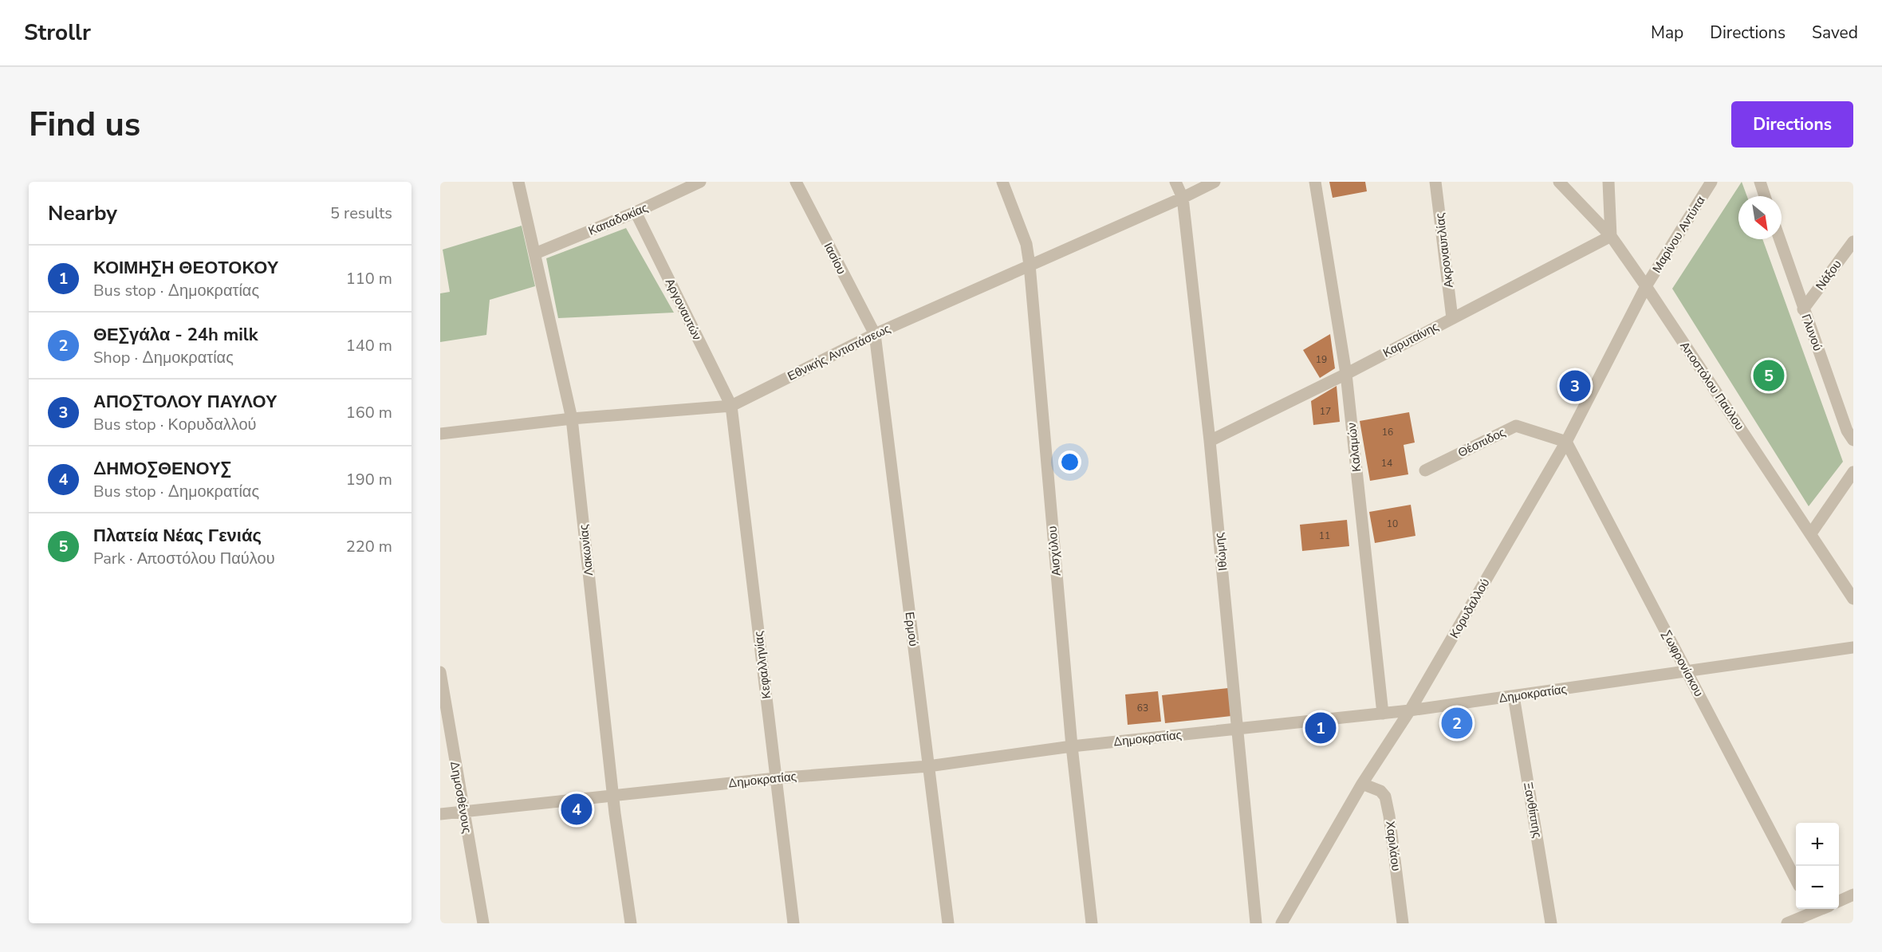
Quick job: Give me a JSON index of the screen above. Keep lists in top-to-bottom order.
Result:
{
  "streets": {
    "street": [
      "Καπαδοκίας",
      "Μαρίνου Αντύπα",
      "Ακροναυπλίας",
      "Ιασίου",
      "Νάξου",
      "Αργοναυτών",
      "Γλυνού",
      "Καρυταίνης",
      "Εθνικής Αντιστάσεως",
      "Αποστόλου Παύλου",
      "Θέσπιδος",
      "Καλαμών",
      "Λακωνίας",
      "Αισχύλου",
      "Ιθώμης",
      "Κορυδαλλού",
      "Ερμού",
      "Σωφρονίσκου",
      "Κεφαλληνίας",
      "Δημοκρατίας",
      "Δημοσθένους",
      "Ξανθίππης",
      "Χαριλάου"
    ]
  },
  "crossings": [
    ["Καπαδοκίας", "Αργοναυτών"],
    ["Καπαδοκίας", "Λακωνίας"],
    ["Μαρίνου Αντύπα", "Αποστόλου Παύλου"],
    ["Μαρίνου Αντύπα", "Κορυδαλλού"],
    ["Ακροναυπλίας", "Καρυταίνης"],
    ["Ιασίου", "Εθνικής Αντιστάσεως"],
    ["Ιασίου", "Ερμού"],
    ["Νάξου", "Γλυνού"],
    ["Αργοναυτών", "Εθνικής Αντιστάσεως"],
    ["Αργοναυτών", "Κεφαλληνίας"],
    ["Καρυταίνης", "Αποστόλου Παύλου"],
    ["Καρυταίνης", "Καλαμών"],
    ["Καρυταίνης", "Ιθώμης"],
    ["Εθνικής Αντιστάσεως", "Λακωνίας"],
    ["Εθνικής Αντιστάσεως", "Αισχύλου"],
    ["Εθνικής Αντιστάσεως", "Ιθώμης"],
    ["Εθνικής Αντιστάσεως", "Ερμού"],
    ["Εθνικής Αντιστάσεως", "Κεφαλληνίας"],
    ["Αποστόλου Παύλου", "Κορυδαλλού"],
    ["Θέσπιδος", "Κορυδαλλού"],
    ["Θέσπιδος", "Σωφρονίσκου"],
    ["Καλαμών", "Δημοκρατίας"],
    ["Λακωνίας", "Δημοκρατίας"],
    ["Αισχύλου", "Δημοκρατίας"],
    ["Ιθώμης", "Δημοκρατίας"],
    ["Κορυδαλλού", "Σωφρονίσκου"],
    ["Κορυδαλλού", "Δημοκρατίας"],
    ["Κορυδαλλού", "Χαριλάου"],
    ["Ερμού", "Δημοκρατίας"],
    ["Σωφρονίσκου", "Δημοκρατίας"],
    ["Κεφαλληνίας", "Δημοκρατίας"],
    ["Δημοκρατίας", "Δημοσθένους"],
    ["Δημοκρατίας", "Ξανθίππης"]
  ],
  "house_numbers": [
    "19",
    "17",
    "16",
    "14",
    "10",
    "11",
    "63"
  ],
  "north": "bottom right",
  "page": {
    "header": "Strollr",
    "nav": ["Map", "Directions", "Saved"],
    "buttons": "Directions",
    "title": "Find us",
    "heading": ["Nearby", "5 results"],
    "list": [
      {
        "mark": "1",
        "name": "ΚΟΙΜΗΣΗ ΘΕΟΤΟΚΟΥ",
        "note": "Bus stop · Δημοκρατίας",
        "value": "110 m"
      },
      {
        "mark": "2",
        "name": "ΘΕΣγάλα - 24h milk",
        "note": "Shop · Δημοκρατίας",
        "value": "140 m"
      },
      {
        "mark": "3",
        "name": "ΑΠΟΣΤΟΛΟΥ ΠΑΥΛΟΥ",
        "note": "Bus stop · Κορυδαλλού",
        "value": "160 m"
      },
      {
        "mark": "4",
        "name": "ΔΗΜΟΣΘΕΝΟΥΣ",
        "note": "Bus stop · Δημοκρατίας",
        "value": "190 m"
      },
      {
        "mark": "5",
        "name": "Πλατεία Νέας Γενιάς",
        "note": "Park · Αποστόλου Παύλου",
        "value": "220 m"
      }
    ],
    "pins": [
      "5",
      "3",
      "2",
      "1",
      "4"
    ],
    "map_buttons": ["+", "−"]
  }
}
